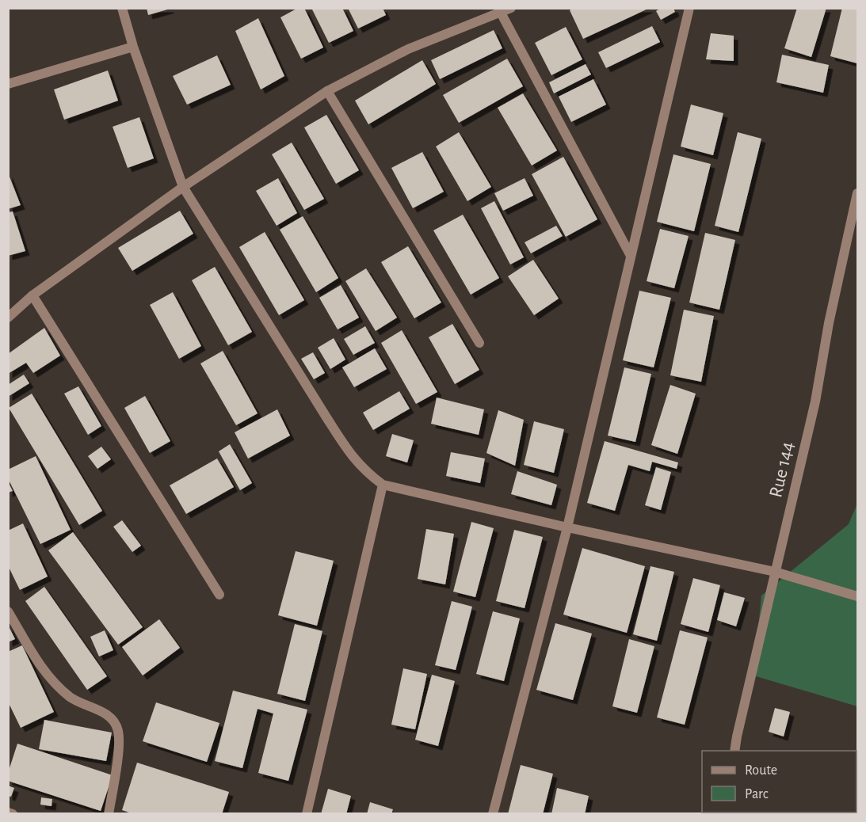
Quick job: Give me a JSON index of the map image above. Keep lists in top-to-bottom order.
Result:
{
  "streets": {
    "street": ["Rue 144"]
  },
  "legend": ["Route", "Parc"]
}
